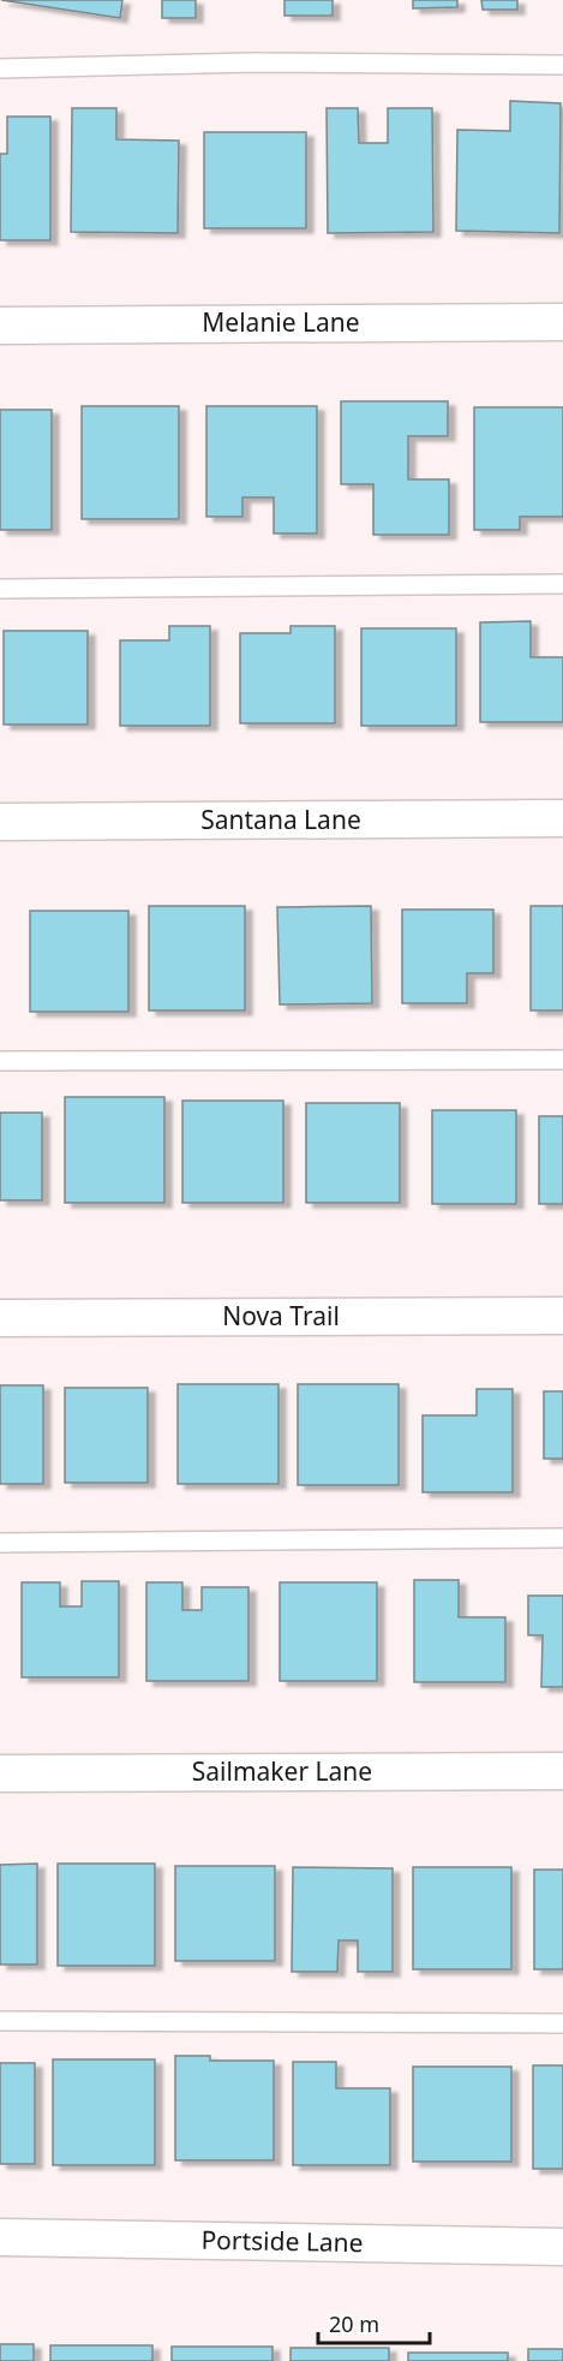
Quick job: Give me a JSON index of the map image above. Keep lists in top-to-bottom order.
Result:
{
  "streets": {
    "street": [
      "Melanie Lane",
      "Santana Lane",
      "Nova Trail",
      "Sailmaker Lane",
      "Portside Lane"
    ]
  },
  "scale_bar": "20 m"
}
